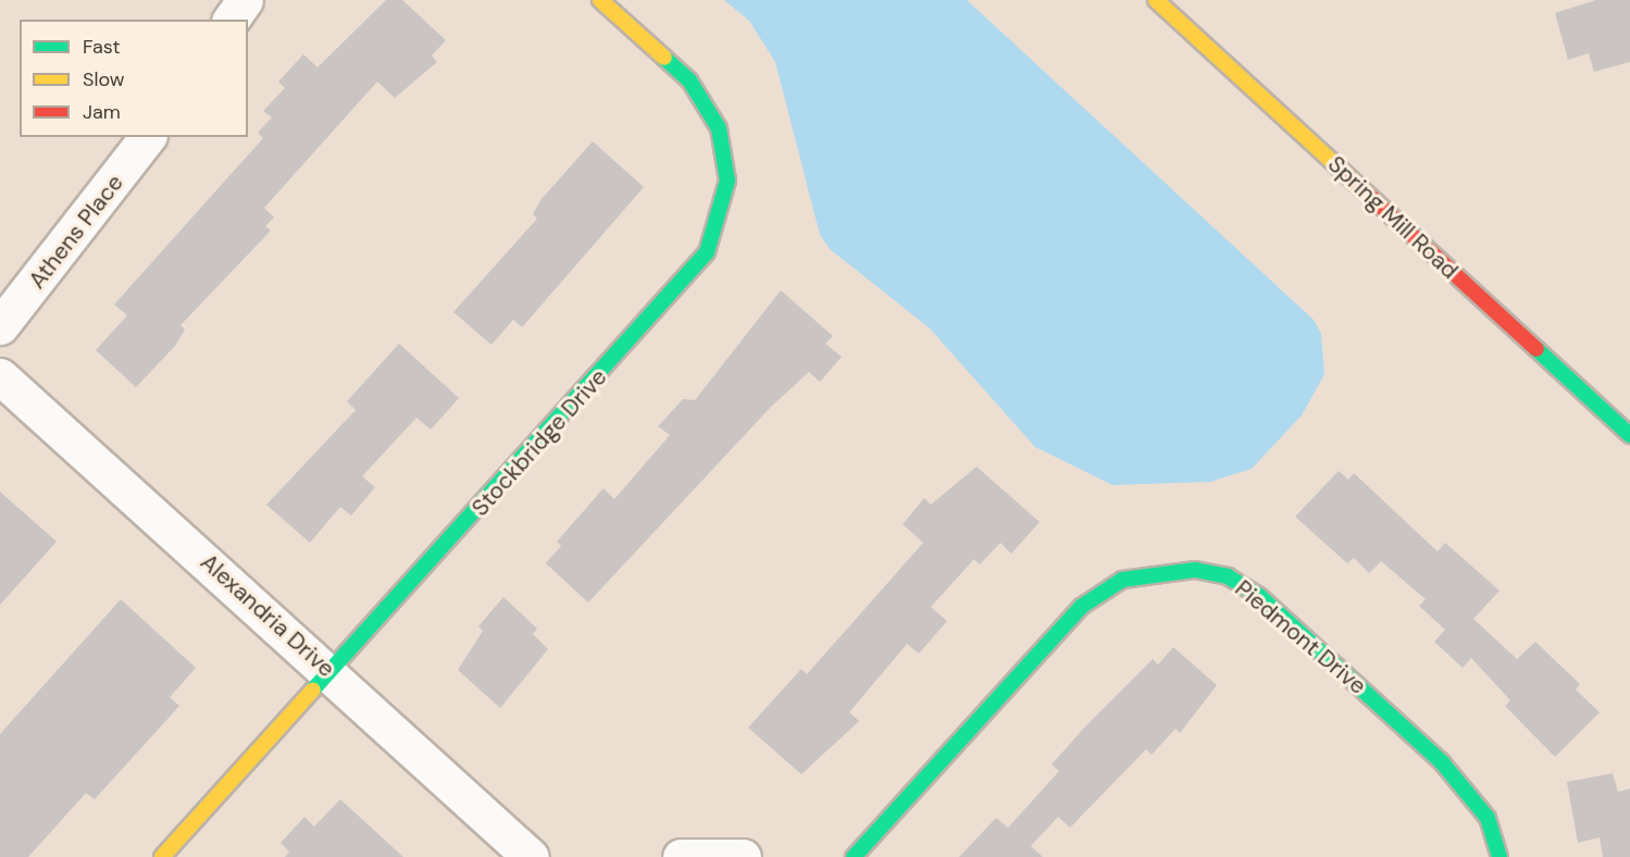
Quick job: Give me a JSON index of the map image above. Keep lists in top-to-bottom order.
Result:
{
  "streets": {
    "street": [
      "Spring Mill Road",
      "Athens Place",
      "Stockbridge Drive",
      "Alexandria Drive",
      "Piedmont Drive"
    ]
  },
  "crossings": [
    ["Stockbridge Drive", "Alexandria Drive"]
  ],
  "legend": ["Fast", "Slow", "Jam"]
}
